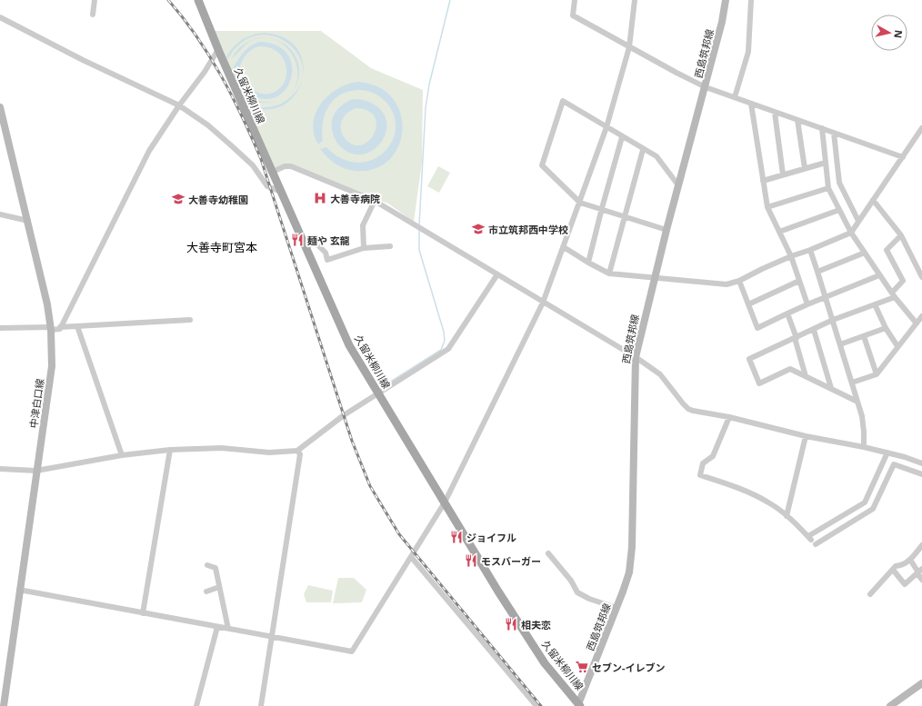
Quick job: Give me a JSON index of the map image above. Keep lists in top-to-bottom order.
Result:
{
  "streets": {
    "main road": ["西島筑邦線", "久留米柳川線", "中津白口線"]
  },
  "crossings": [
    ["西島筑邦線", "久留米柳川線"]
  ],
  "districts": ["大善寺町宮本"],
  "places": {
    "hospital": ["大善寺病院"],
    "school or university": ["大善寺幼稚園", "市立筑邦西中学校"],
    "restaurant": [
      "麺や 玄龍",
      "ジョイフル",
      "モスバーガー",
      "相夫恋"
    ],
    "supermarket": ["セブン-イレブン"]
  },
  "north": "right"
}
